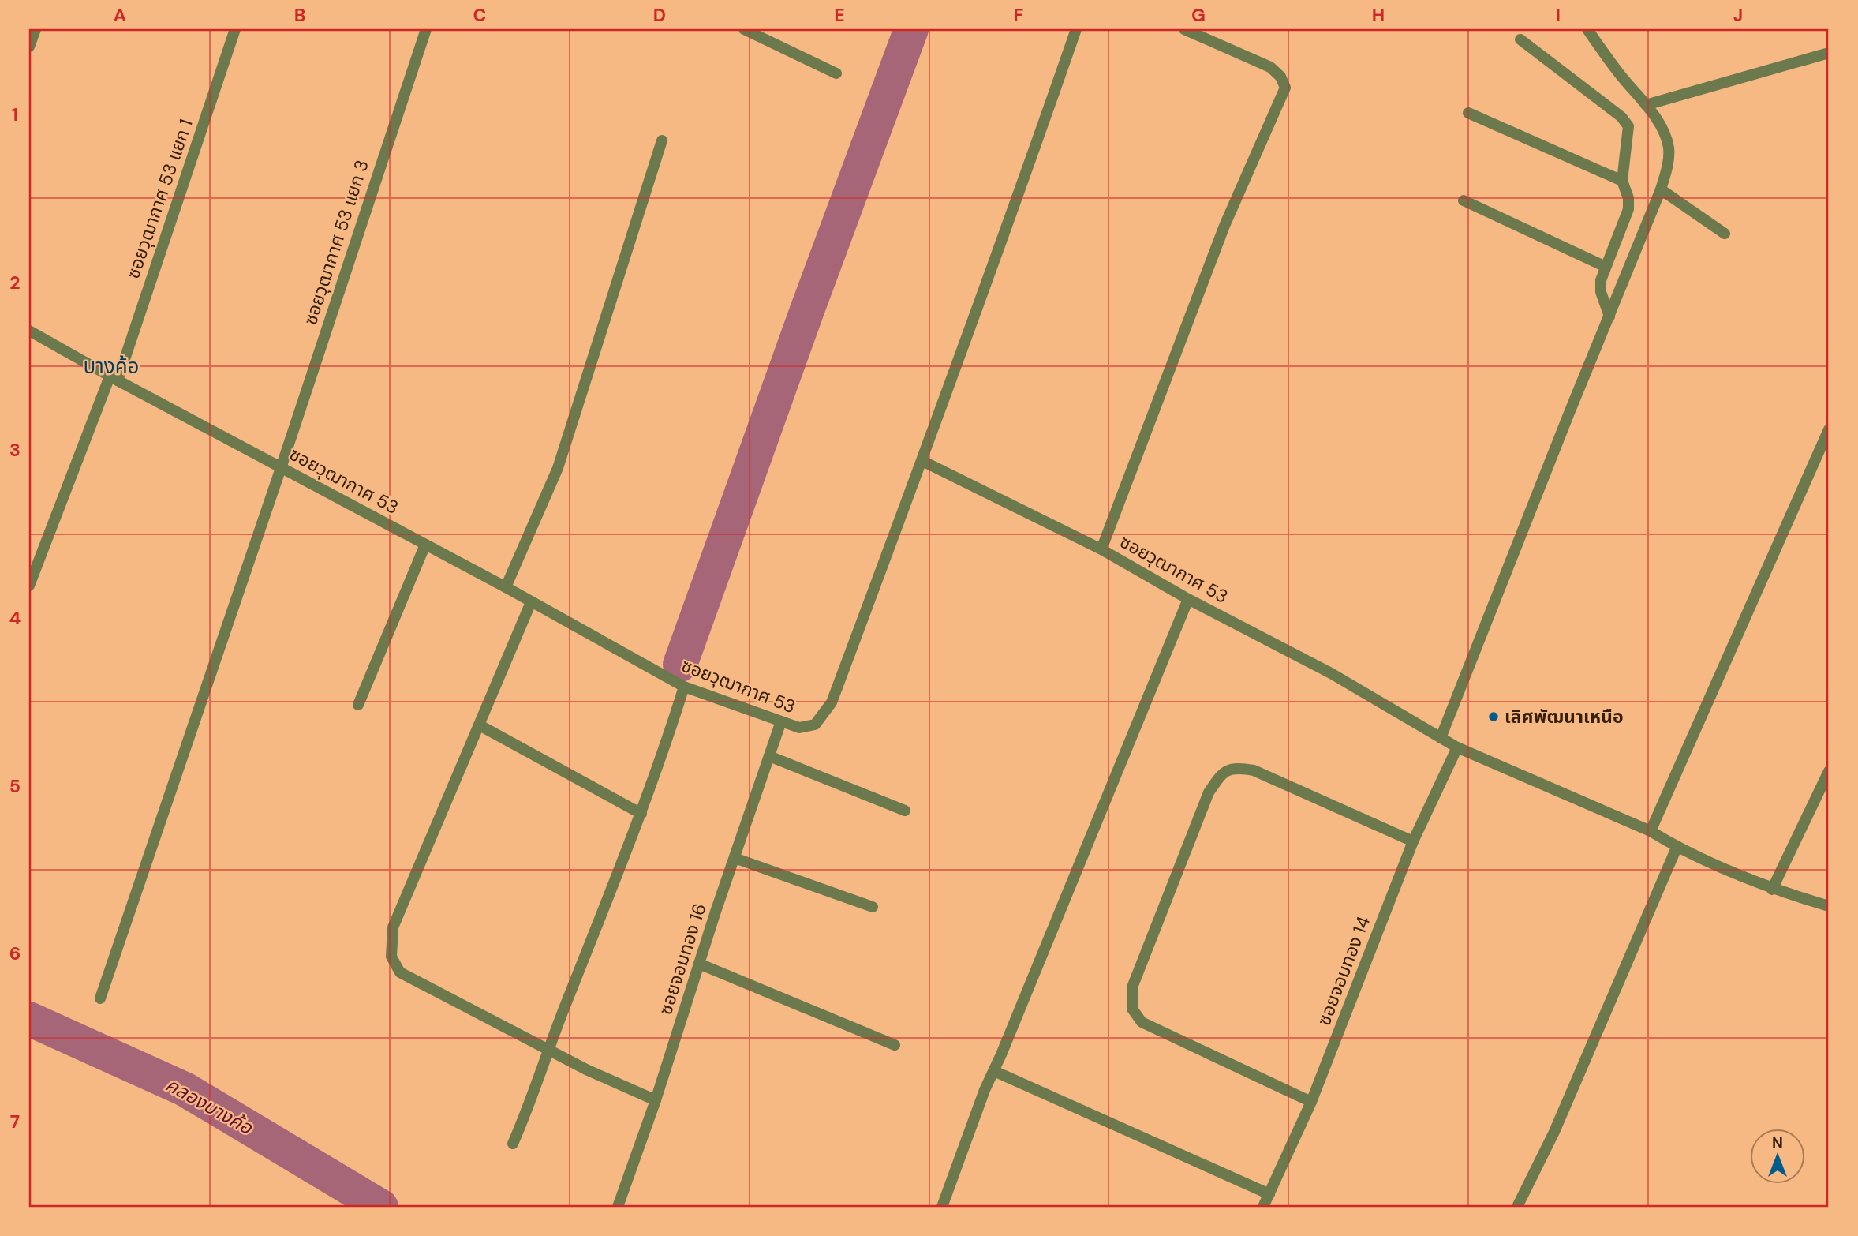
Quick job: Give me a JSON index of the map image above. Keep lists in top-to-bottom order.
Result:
{
  "streets": {
    "street": [
      "ซอยวุฒากาศ 53 แยก 1",
      "ซอยวุฒากาศ 53 แยก 3",
      "ซอยวุฒากาศ 53",
      "ซอยจอมทอง 16",
      "ซอยจอมทอง 14"
    ]
  },
  "crossings": [
    ["ซอยวุฒากาศ 53 แยก 1", "ซอยวุฒากาศ 53"],
    ["ซอยวุฒากาศ 53 แยก 3", "ซอยวุฒากาศ 53"],
    ["ซอยวุฒากาศ 53", "ซอยจอมทอง 16"],
    ["ซอยวุฒากาศ 53", "ซอยจอมทอง 14"]
  ],
  "districts": ["บางค้อ"],
  "water": ["คลองบางค้อ"],
  "places": ["เลิศพัฒนาเหนือ"],
  "north": "top",
  "grid": {
    "columns": [
      "A",
      "B",
      "C",
      "D",
      "E",
      "F",
      "G",
      "H",
      "I",
      "J"
    ],
    "rows": [
      "1",
      "2",
      "3",
      "4",
      "5",
      "6",
      "7"
    ]
  }
}
